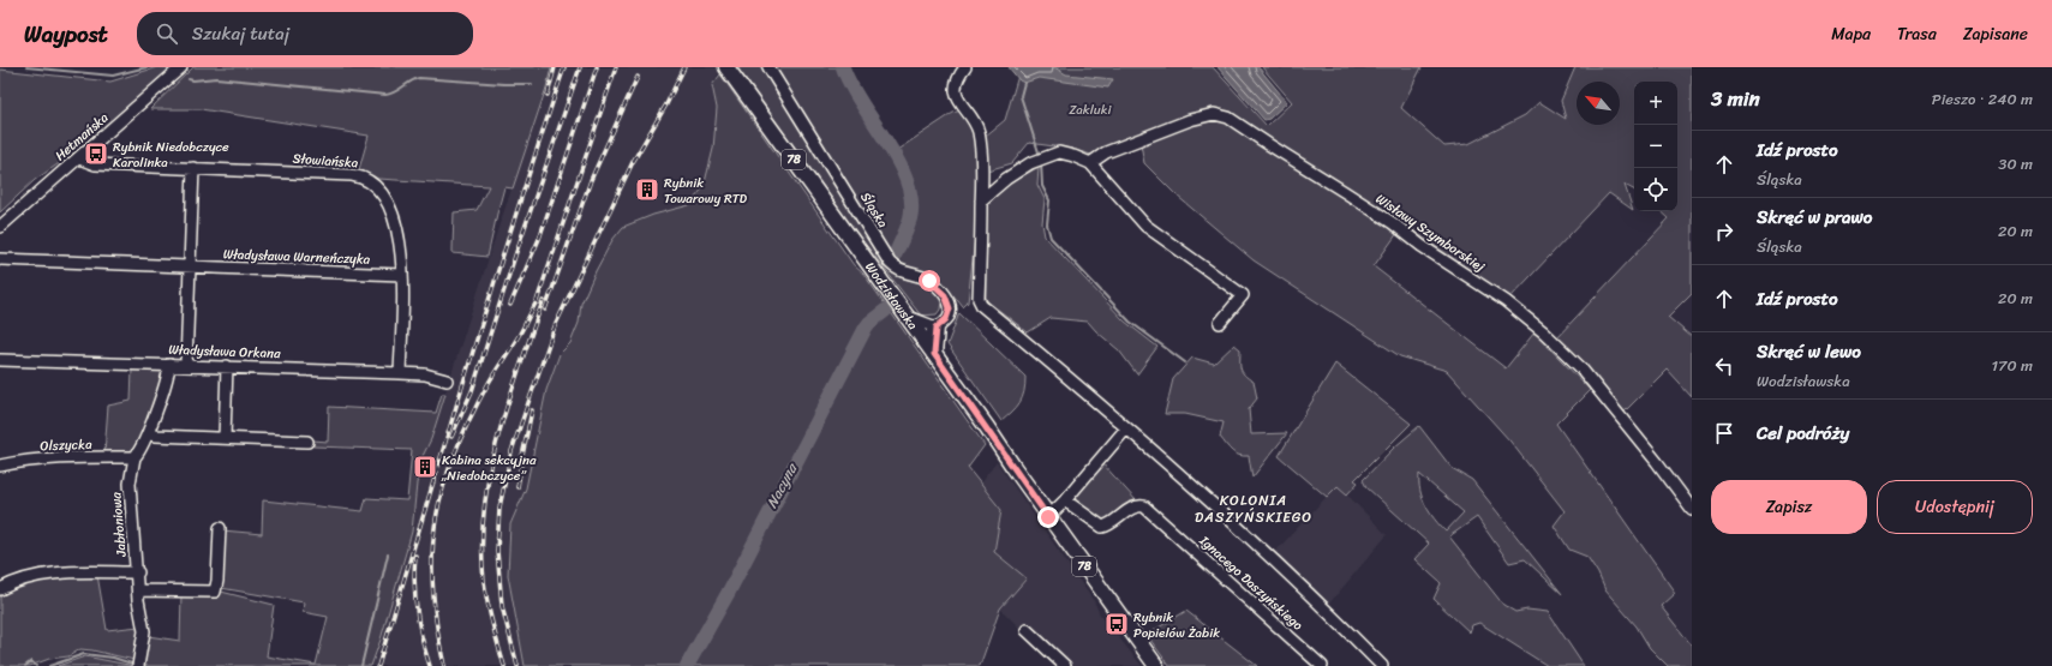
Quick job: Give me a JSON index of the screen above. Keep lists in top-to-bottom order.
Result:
{
  "streets": {
    "main road": ["78", "Wodzisławska"],
    "street": [
      "Hetmańska",
      "Słowiańska",
      "Śląska",
      "Wisławy Szymborskiej",
      "Władysława Warneńczyka",
      "Władysława Orkana",
      "Olszycka",
      "Jabłoniowa",
      "Ignacego Daszyńskiego"
    ]
  },
  "crossings": [
    ["Hetmańska", "Słowiańska"],
    ["Słowiańska", "Władysława Warneńczyka"],
    ["Słowiańska", "Władysława Orkana"],
    ["Śląska", "Wodzisławska"],
    ["Władysława Orkana", "Jabłoniowa"],
    ["Olszycka", "Jabłoniowa"]
  ],
  "districts": ["KOLONIA DASZYŃSKIEGO"],
  "water": ["Nacyna"],
  "parks": ["Zakluki"],
  "places": {
    "bus stop": ["Rybnik Niedobczyce Karolinka", "Rybnik Popielów Żabik"],
    "building": ["Rybnik Towarowy RTD", "Kabina sekcyjna „Niedobczyce”"]
  },
  "north": "top left",
  "page": {
    "header": "Waypost",
    "search": "Szukaj tutaj",
    "nav": ["Mapa", "Trasa", "Zapisane"],
    "heading": ["3 min", "Pieszo · 240 m"],
    "map_buttons": ["+", "−"],
    "list": [
      ["Idź prosto", "Śląska", "30 m"],
      ["Skręć w prawo", "Śląska", "20 m"],
      ["Idź prosto", "20 m"],
      ["Skręć w lewo", "Wodzisławska", "170 m"],
      "Cel podróży"
    ],
    "buttons": ["Zapisz", "Udostępnij"]
  }
}
